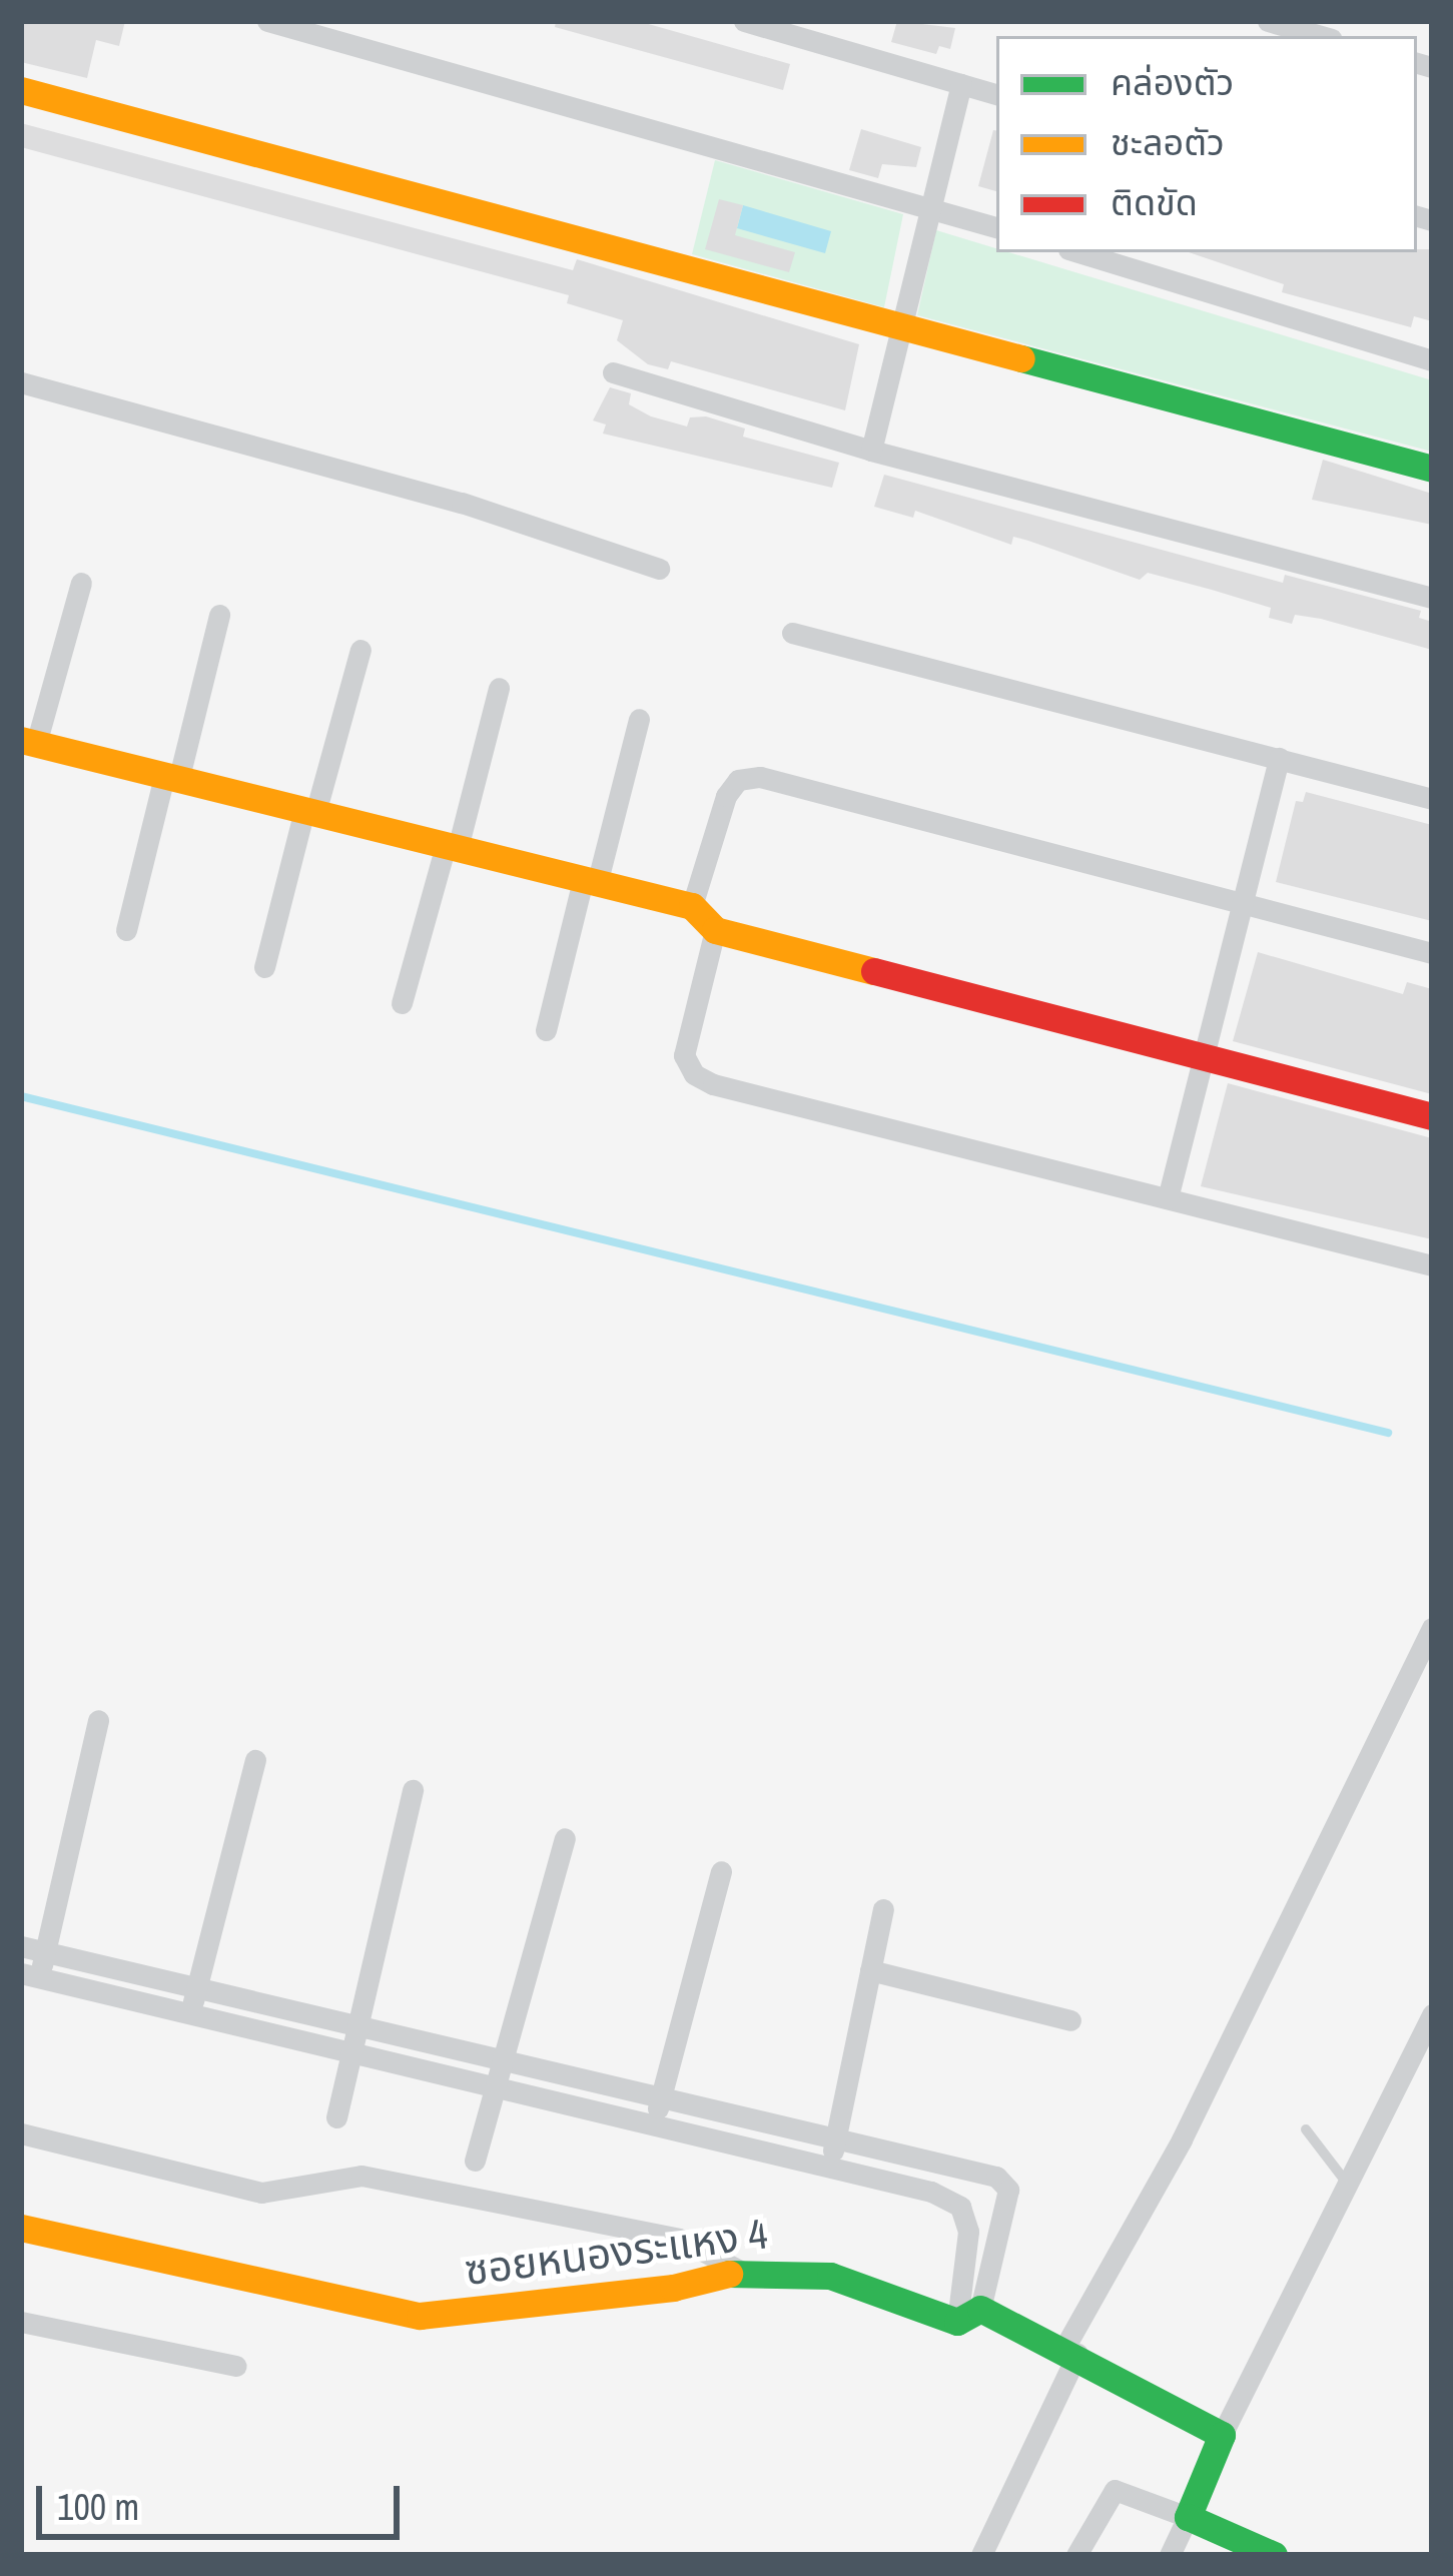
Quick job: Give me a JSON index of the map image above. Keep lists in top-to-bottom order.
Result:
{
  "streets": {
    "street": ["ซอยหนองระแหง 4"]
  },
  "legend": ["คล่องตัว", "ชะลอตัว", "ติดขัด"],
  "scale_bar": "100 m"
}
